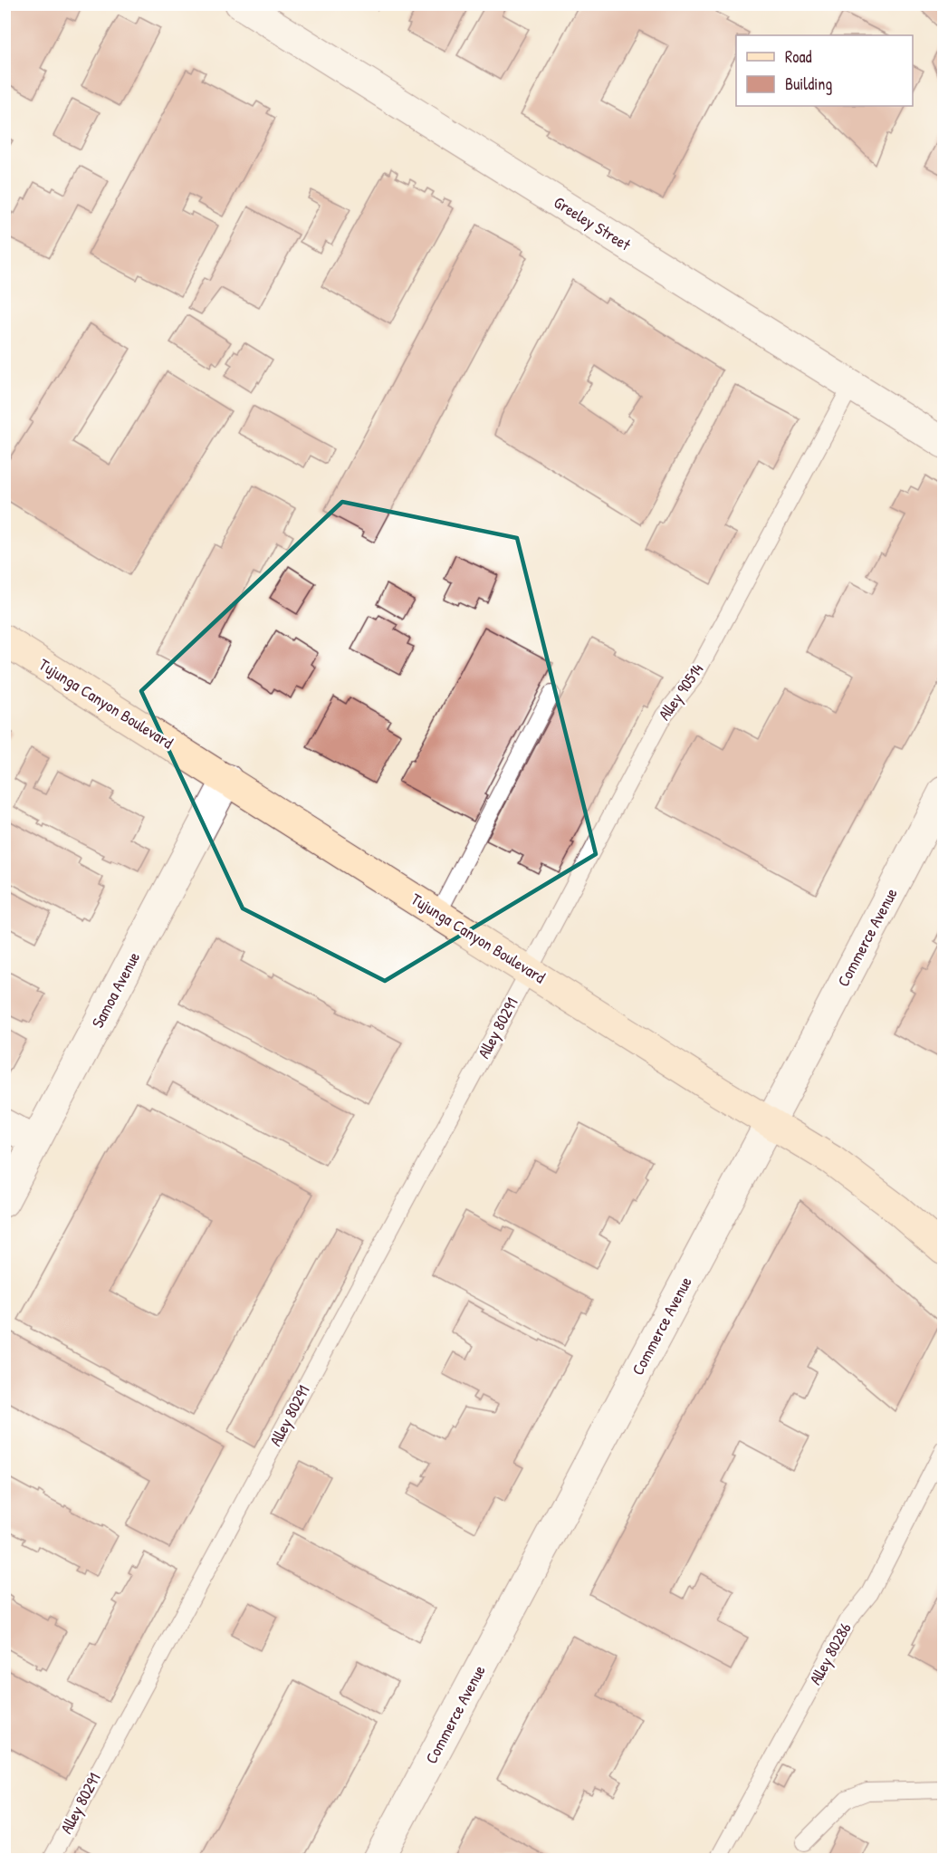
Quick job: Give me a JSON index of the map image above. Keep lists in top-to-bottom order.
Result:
{
  "streets": {
    "main road": ["Tujunga Canyon Boulevard"],
    "street": ["Greeley Street", "Commerce Avenue", "Samoa Avenue"],
    "lane": ["Alley 90514", "Alley 80291", "Alley 80286"]
  },
  "crossings": [
    ["Greeley Street", "Alley 90514"],
    ["Alley 90514", "Tujunga Canyon Boulevard"],
    ["Alley 90514", "Alley 80291"],
    ["Tujunga Canyon Boulevard", "Commerce Avenue"],
    ["Tujunga Canyon Boulevard", "Samoa Avenue"],
    ["Tujunga Canyon Boulevard", "Alley 80291"]
  ],
  "legend": ["Road", "Building"]
}
